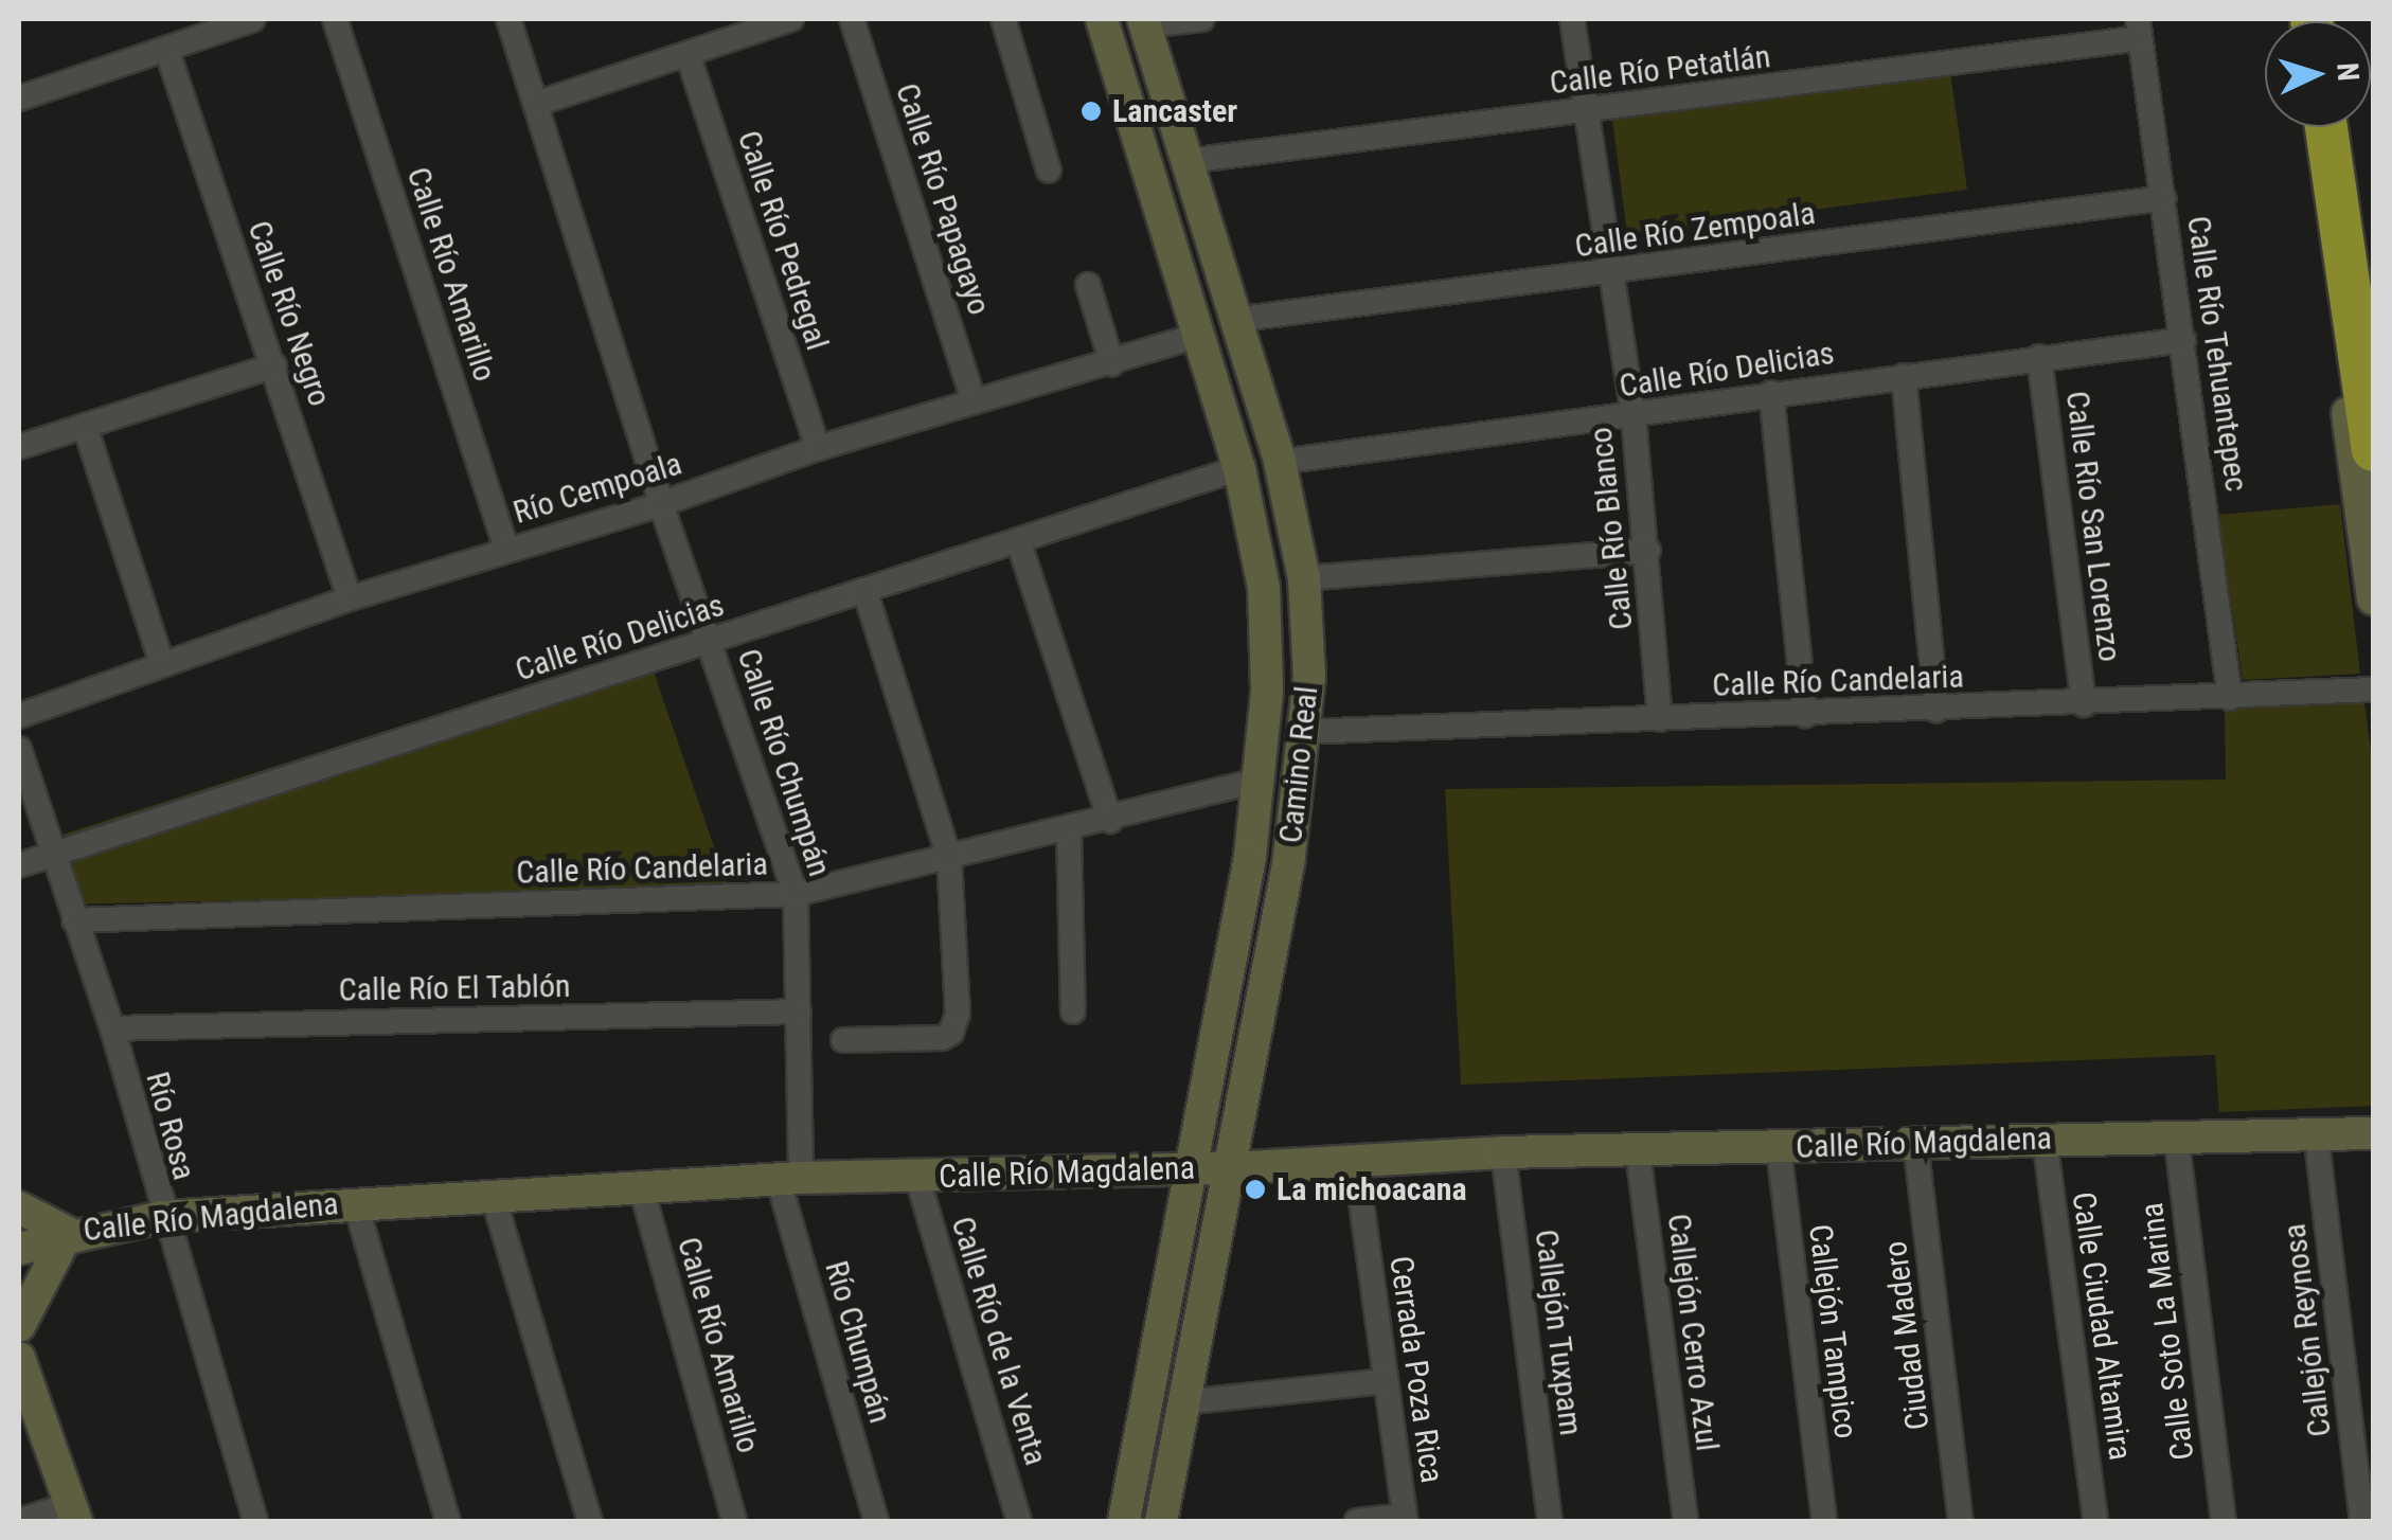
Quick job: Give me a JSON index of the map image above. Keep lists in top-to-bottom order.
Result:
{
  "streets": {
    "street": [
      "Calle Río Petatlán",
      "Calle Río Papagayo",
      "Calle Río Zempoala",
      "Calle Río Pedregal",
      "Calle Río Amarillo",
      "Calle Río Negro",
      "Calle Río Tehuantepec",
      "Calle Río Delicias",
      "Río Cempoala",
      "Calle Río San Lorenzo",
      "Calle Río Blanco",
      "Calle Río Candelaria",
      "Calle Río Chumpán",
      "Camino Real",
      "Calle Río El Tablón",
      "Río Rosa",
      "Calle Río Magdalena",
      "Calle Ciudad Altamira",
      "Callejón Reynosa",
      "Callejón Tampico",
      "Calle Soto La Marina",
      "Callejón Tuxpam",
      "Callejón Cerro Azul",
      "Ciudad Madero",
      "Calle Río de la Venta",
      "Río Chumpán",
      "Cerrada Poza Rica"
    ]
  },
  "crossings": [
    ["Calle Río Petatlán", "Calle Río Tehuantepec"],
    ["Calle Río Petatlán", "Calle Río Blanco"],
    ["Calle Río Petatlán", "Camino Real"],
    ["Calle Río Papagayo", "Río Cempoala"],
    ["Calle Río Zempoala", "Calle Río Tehuantepec"],
    ["Calle Río Zempoala", "Calle Río Blanco"],
    ["Calle Río Zempoala", "Camino Real"],
    ["Calle Río Pedregal", "Río Cempoala"],
    ["Calle Río Amarillo", "Río Cempoala"],
    ["Calle Río Amarillo", "Calle Río Magdalena"],
    ["Calle Río Negro", "Río Cempoala"],
    ["Calle Río Tehuantepec", "Calle Río Delicias"],
    ["Calle Río Tehuantepec", "Calle Río Candelaria"],
    ["Calle Río Delicias", "Calle Río San Lorenzo"],
    ["Calle Río Delicias", "Calle Río Blanco"],
    ["Calle Río Delicias", "Calle Río Chumpán"],
    ["Calle Río Delicias", "Camino Real"],
    ["Calle Río Delicias", "Río Rosa"],
    ["Río Cempoala", "Calle Río Chumpán"],
    ["Río Cempoala", "Camino Real"],
    ["Calle Río San Lorenzo", "Calle Río Candelaria"],
    ["Calle Río Blanco", "Calle Río Candelaria"],
    ["Calle Río Candelaria", "Calle Río Chumpán"],
    ["Calle Río Candelaria", "Camino Real"],
    ["Calle Río Candelaria", "Río Rosa"],
    ["Calle Río Chumpán", "Calle Río El Tablón"],
    ["Calle Río Chumpán", "Calle Río Magdalena"],
    ["Calle Río Chumpán", "Río Chumpán"],
    ["Camino Real", "Calle Río Magdalena"],
    ["Calle Río El Tablón", "Río Rosa"],
    ["Río Rosa", "Calle Río Magdalena"],
    ["Calle Río Magdalena", "Calle Ciudad Altamira"],
    ["Calle Río Magdalena", "Callejón Reynosa"],
    ["Calle Río Magdalena", "Callejón Tampico"],
    ["Calle Río Magdalena", "Calle Soto La Marina"],
    ["Calle Río Magdalena", "Callejón Tuxpam"],
    ["Calle Río Magdalena", "Callejón Cerro Azul"],
    ["Calle Río Magdalena", "Ciudad Madero"],
    ["Calle Río Magdalena", "Calle Río de la Venta"],
    ["Calle Río Magdalena", "Río Chumpán"],
    ["Calle Río Magdalena", "Cerrada Poza Rica"]
  ],
  "places": ["Lancaster", "La michoacana"],
  "north": "right"
}
